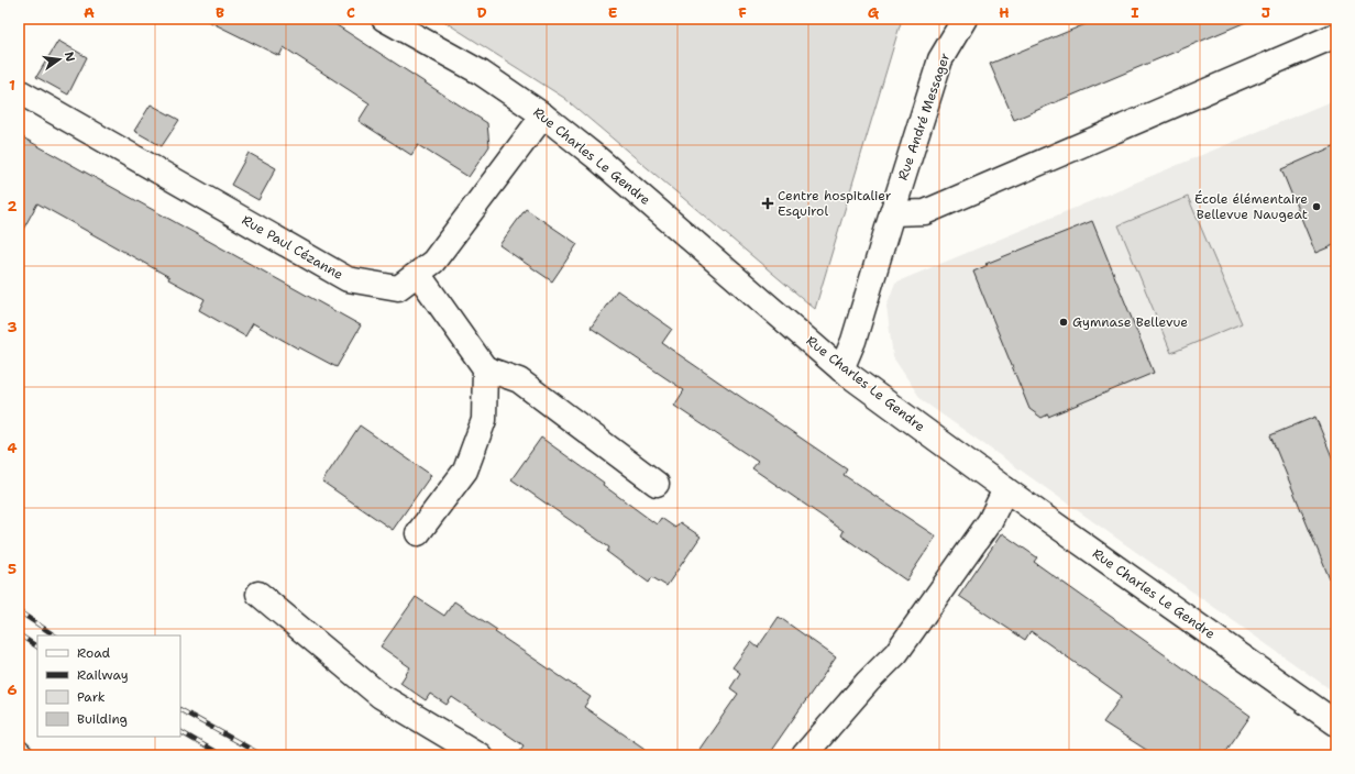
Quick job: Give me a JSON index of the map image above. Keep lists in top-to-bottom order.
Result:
{
  "streets": {
    "street": ["Rue André Messager", "Rue Charles Le Gendre", "Rue Paul Cézanne"]
  },
  "crossings": [
    ["Rue André Messager", "Rue Charles Le Gendre"],
    ["Rue Charles Le Gendre", "Rue Paul Cézanne"]
  ],
  "places": {
    "health": ["Centre hospitalier Esquirol"],
    "other": ["École élémentaire Bellevue Naugeat", "Gymnase Bellevue"]
  },
  "legend": [
    "Road",
    "Railway",
    "Park",
    "Building"
  ],
  "north": "right",
  "grid": {
    "columns": [
      "A",
      "B",
      "C",
      "D",
      "E",
      "F",
      "G",
      "H",
      "I",
      "J"
    ],
    "rows": [
      "1",
      "2",
      "3",
      "4",
      "5",
      "6"
    ]
  }
}
